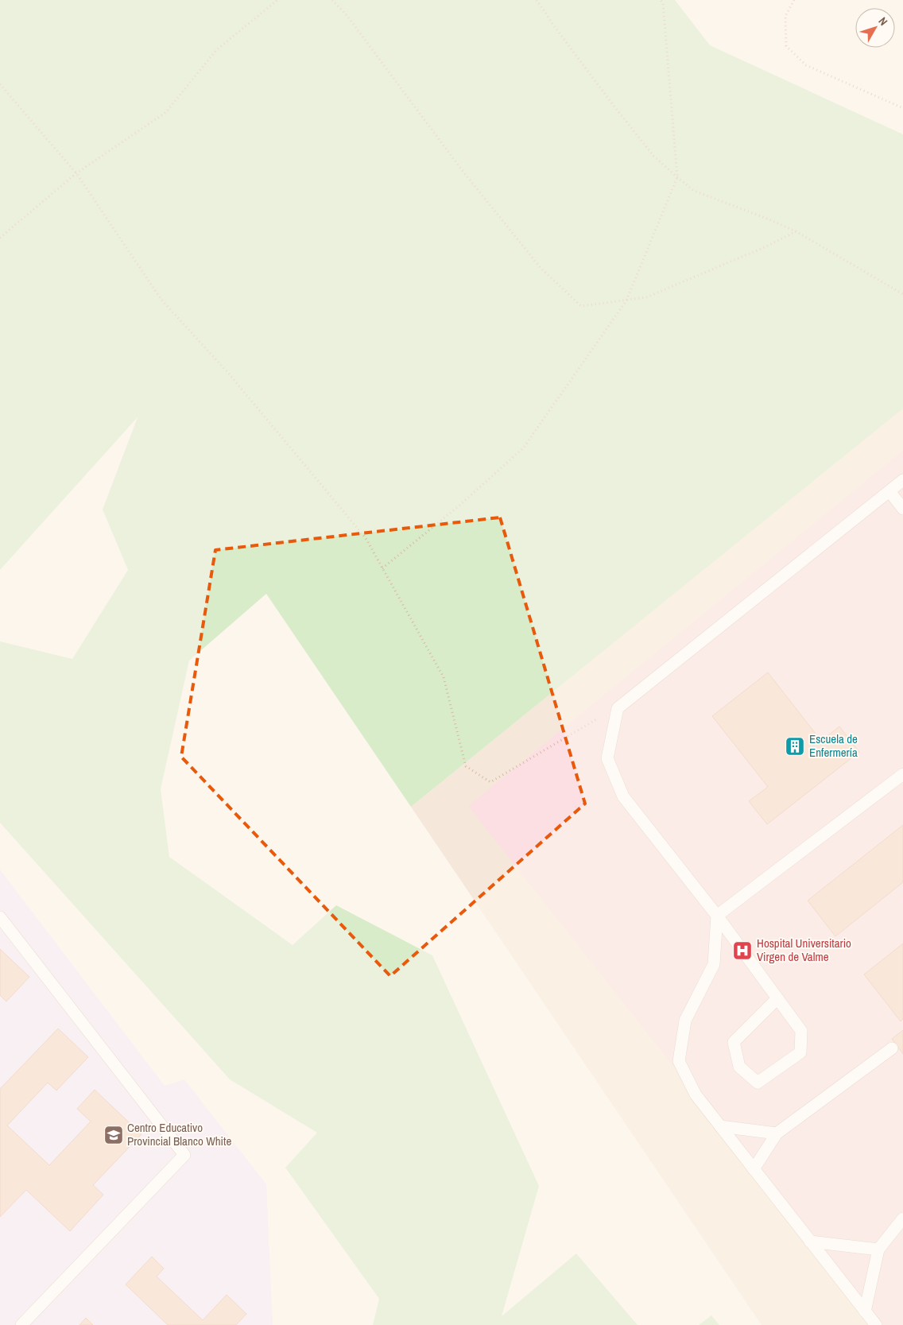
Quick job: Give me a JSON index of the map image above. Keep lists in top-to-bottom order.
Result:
{
  "places": {
    "building": ["Escuela de Enfermería"],
    "hospital": ["Hospital Universitario Virgen de Valme"],
    "school or university": ["Centro Educativo Provincial Blanco White"]
  },
  "north": "top right"
}
